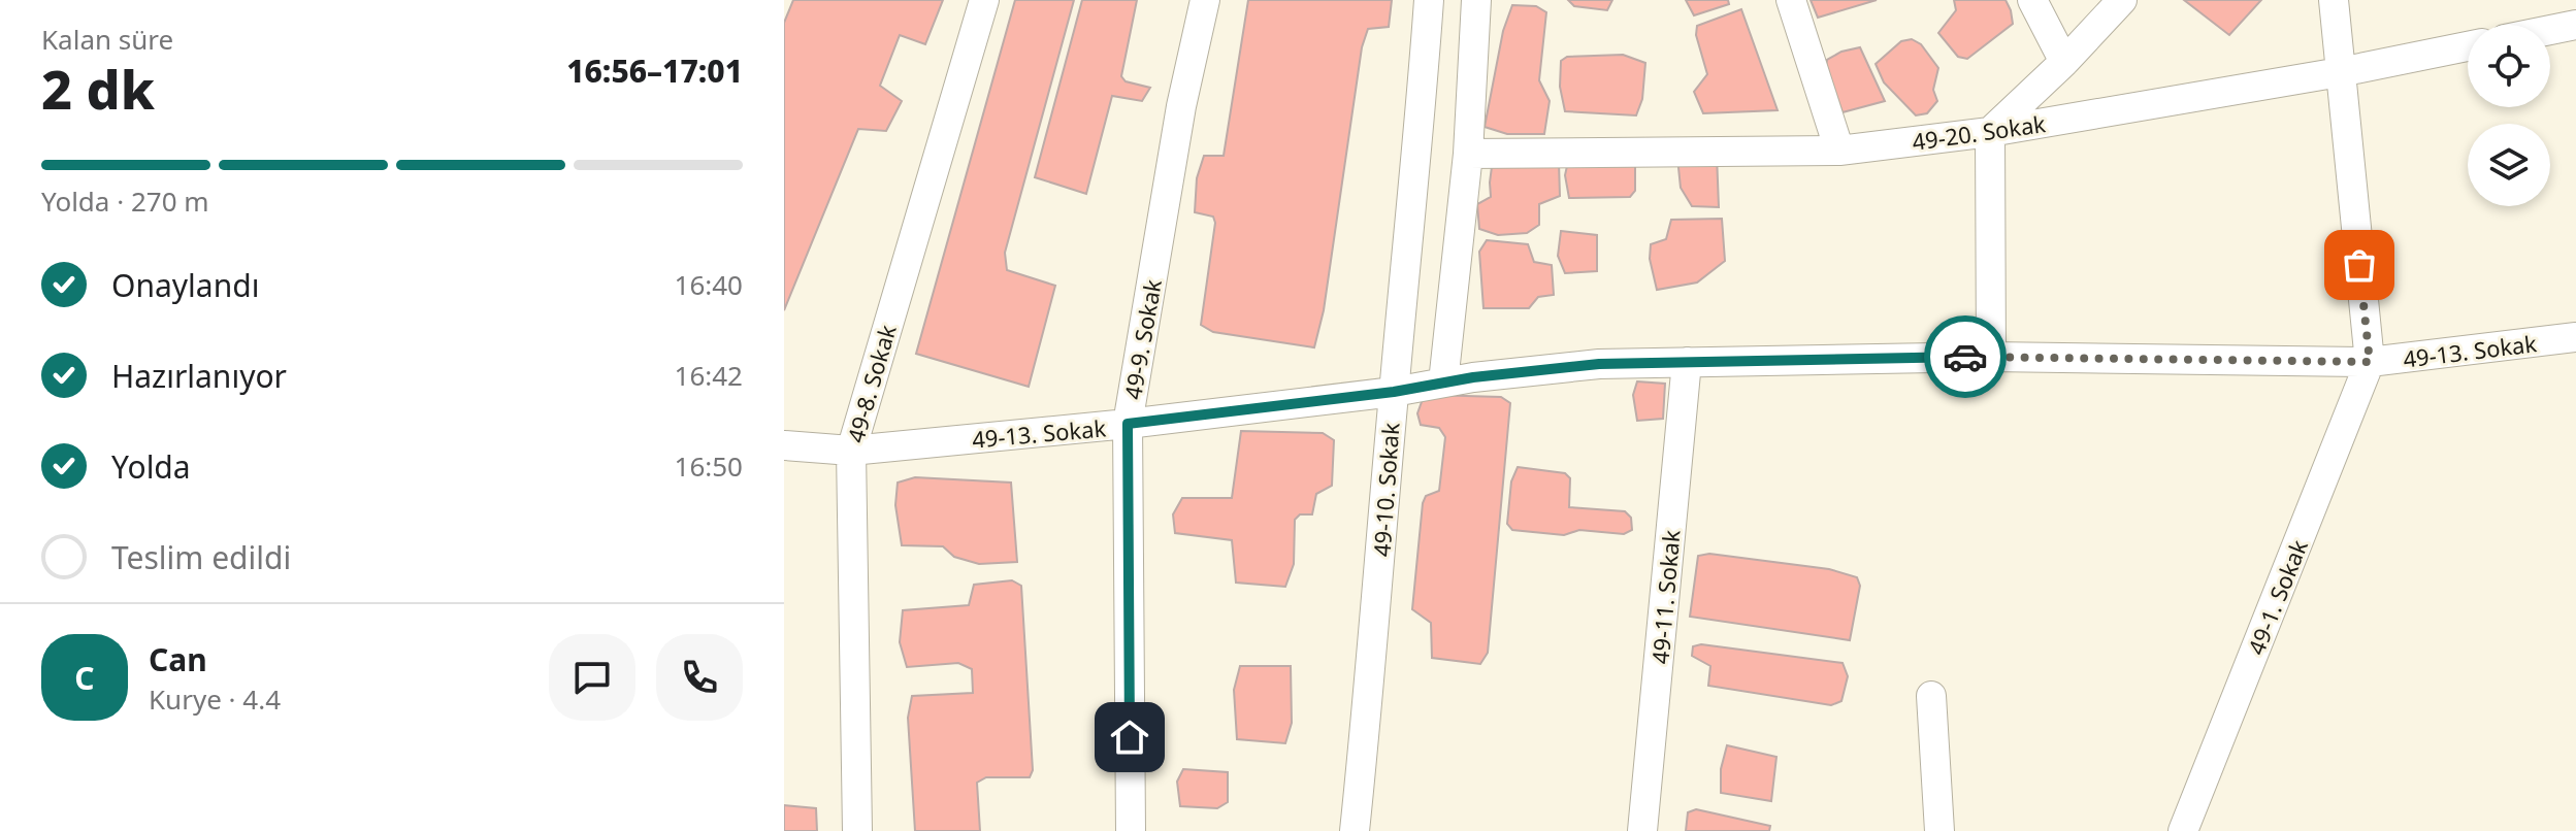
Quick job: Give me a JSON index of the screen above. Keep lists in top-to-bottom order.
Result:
{
  "streets": {
    "street": [
      "49-20. Sokak",
      "49-9. Sokak",
      "49-13. Sokak",
      "49-8. Sokak",
      "49-10. Sokak",
      "49-11. Sokak",
      "49-1. Sokak"
    ]
  },
  "crossings": [
    ["49-9. Sokak", "49-13. Sokak"],
    ["49-13. Sokak", "49-8. Sokak"],
    ["49-13. Sokak", "49-10. Sokak"],
    ["49-13. Sokak", "49-11. Sokak"],
    ["49-13. Sokak", "49-1. Sokak"]
  ],
  "page": {
    "heading": ["2 dk", "Kalan süre", "16:56–17:01"],
    "panel": ["Can", "Kurye · 4.4"],
    "bar": "Yolda · 270 m",
    "list": [
      ["Onaylandı", "16:40"],
      ["Hazırlanıyor", "16:42"],
      ["Yolda", "16:50"],
      "Teslim edildi"
    ],
    "round": "C"
  }
}
